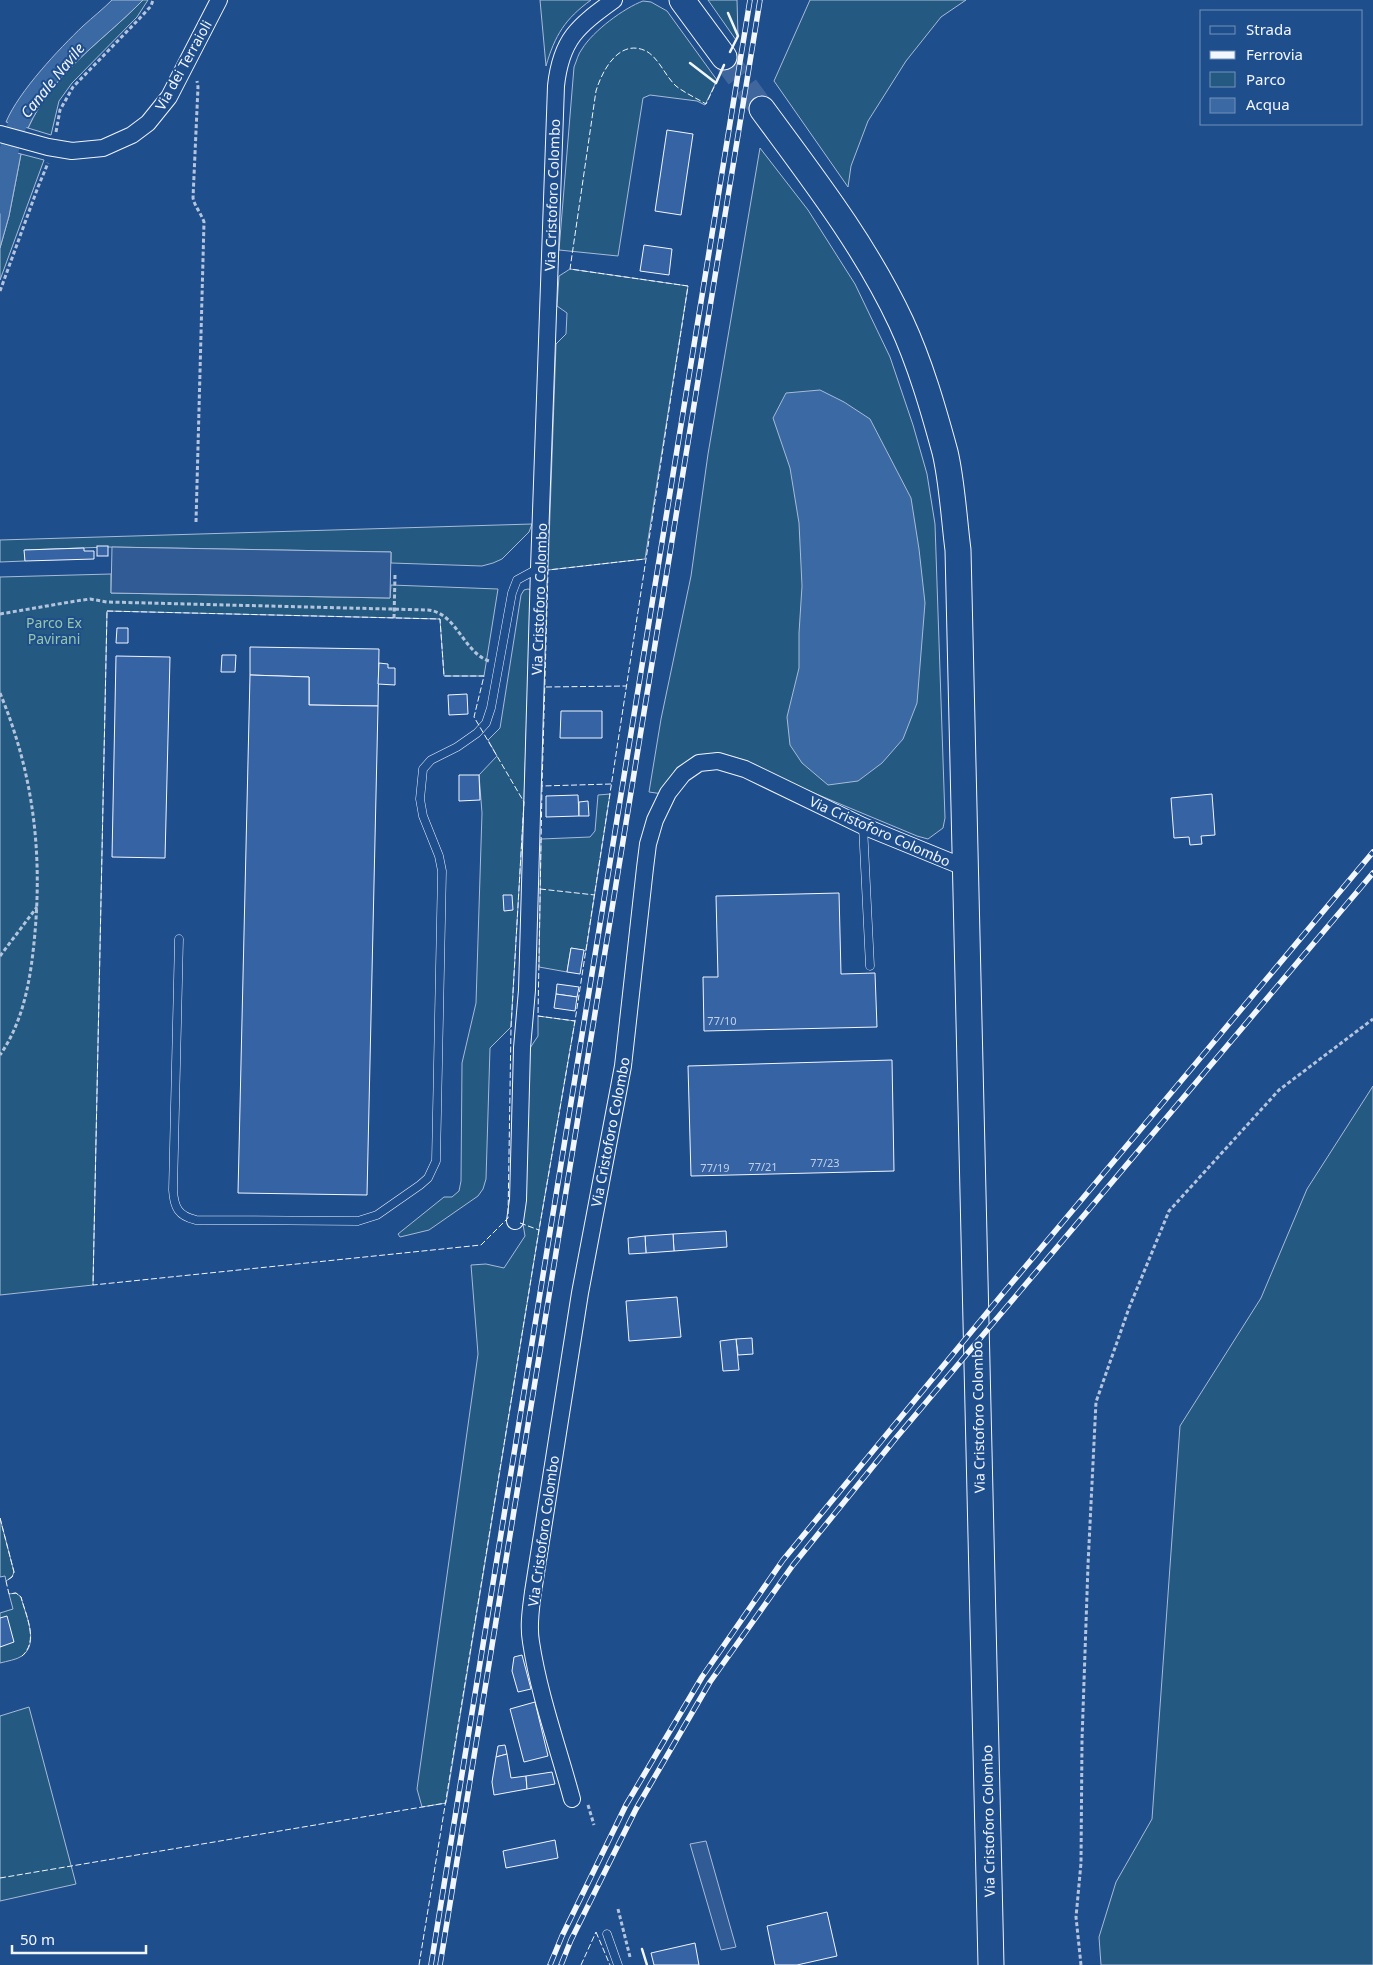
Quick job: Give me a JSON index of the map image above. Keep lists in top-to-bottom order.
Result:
{
  "streets": {
    "main road": ["Via Cristoforo Colombo"],
    "street": ["Via dei Terraioli"]
  },
  "water": ["Canale Navile"],
  "parks": ["Parco Ex Pavirani"],
  "house_numbers": [
    "77/10",
    "77/23",
    "77/21",
    "77/19"
  ],
  "legend": [
    "Strada",
    "Ferrovia",
    "Parco",
    "Acqua"
  ],
  "scale_bar": "50 m"
}
